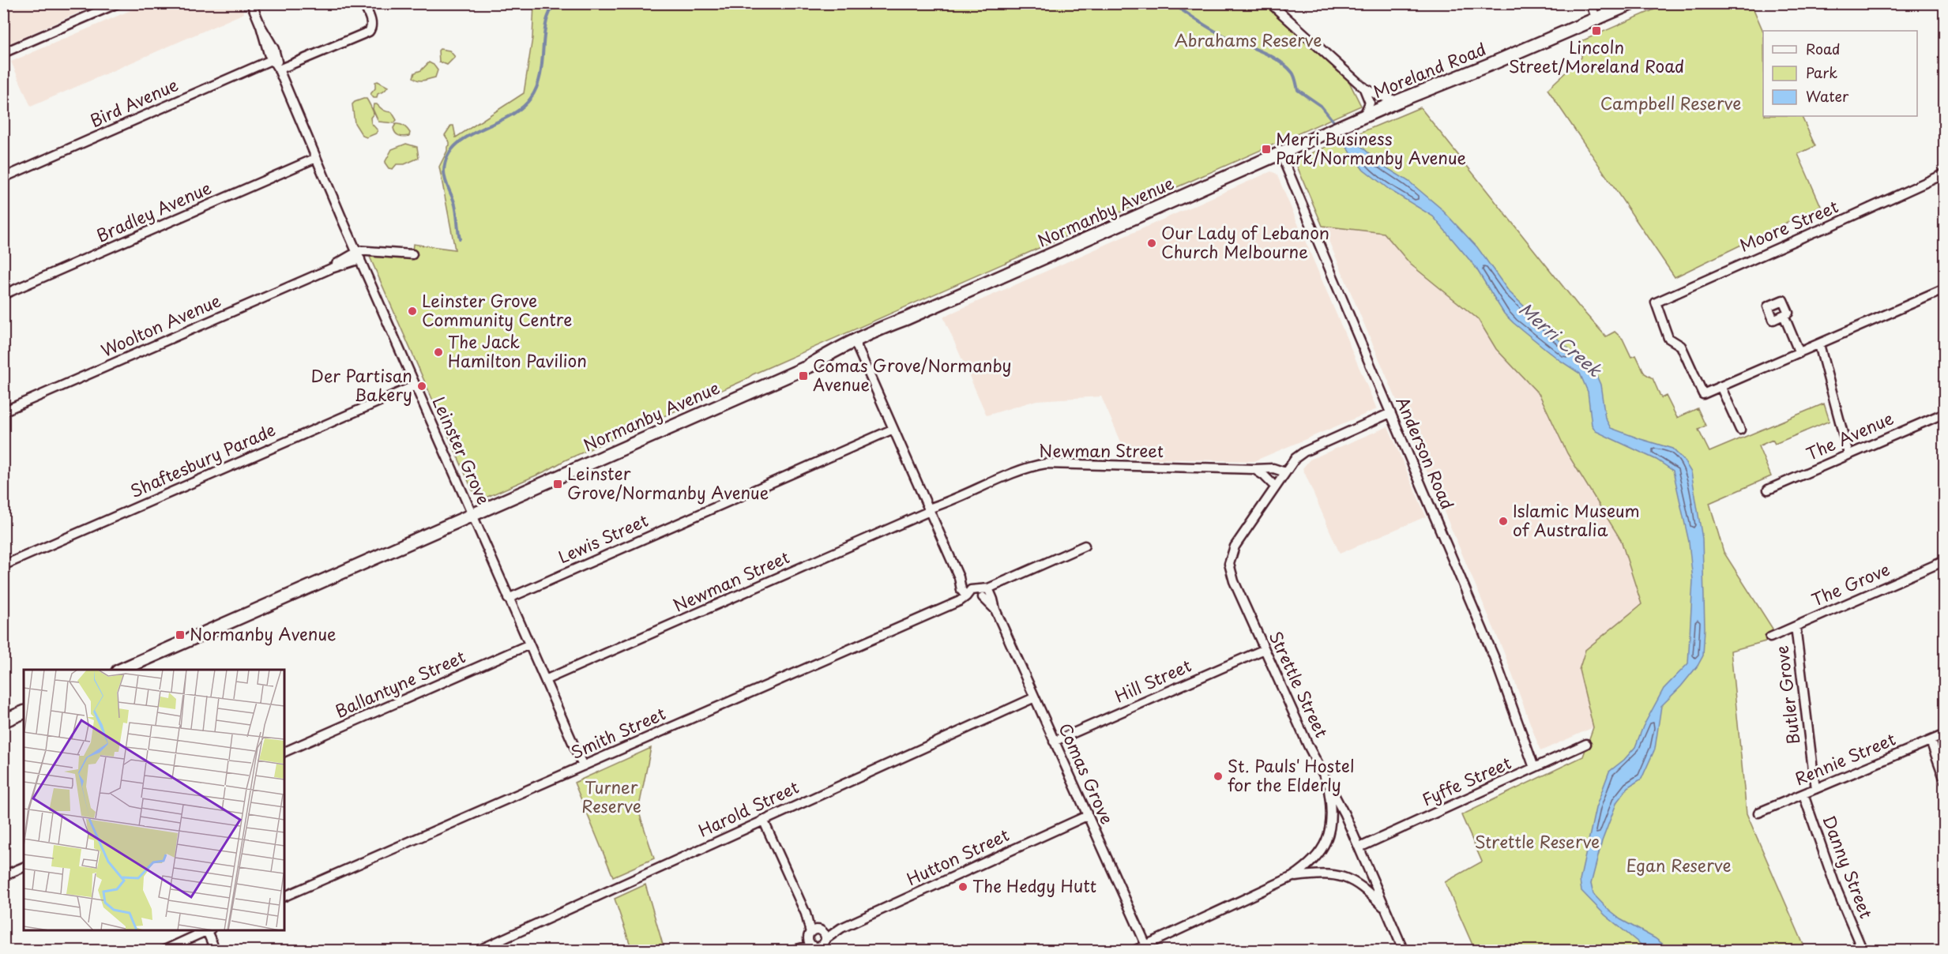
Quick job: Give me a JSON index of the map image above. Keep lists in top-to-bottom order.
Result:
{
  "streets": {
    "main road": ["Moreland Road", "Normanby Avenue"],
    "street": [
      "Bird Avenue",
      "Bradley Avenue",
      "Moore Street",
      "Woolton Avenue",
      "The Avenue",
      "Leinster Grove",
      "Newman Street",
      "Anderson Road",
      "Shaftesbury Parade",
      "Lewis Street",
      "The Grove",
      "Hill Street",
      "Ballantyne Street",
      "Strettle Street",
      "Butler Grove",
      "Smith Street",
      "Rennie Street",
      "Comas Grove",
      "Fyffe Street",
      "Harold Street",
      "Hutton Street",
      "Danny Street"
    ]
  },
  "crossings": [
    ["Moreland Road", "Normanby Avenue"],
    ["Bird Avenue", "Leinster Grove"],
    ["Bradley Avenue", "Leinster Grove"],
    ["Normanby Avenue", "Leinster Grove"],
    ["Normanby Avenue", "Anderson Road"],
    ["Woolton Avenue", "Leinster Grove"],
    ["Leinster Grove", "Newman Street"],
    ["Leinster Grove", "Shaftesbury Parade"],
    ["Leinster Grove", "Lewis Street"],
    ["Leinster Grove", "Ballantyne Street"],
    ["Leinster Grove", "Smith Street"],
    ["Anderson Road", "Fyffe Street"],
    ["The Grove", "Butler Grove"],
    ["Hill Street", "Strettle Street"],
    ["Hill Street", "Comas Grove"],
    ["Strettle Street", "Fyffe Street"],
    ["Butler Grove", "Rennie Street"],
    ["Smith Street", "Comas Grove"],
    ["Rennie Street", "Danny Street"],
    ["Comas Grove", "Harold Street"],
    ["Comas Grove", "Hutton Street"]
  ],
  "water": ["Merri Creek"],
  "parks": [
    "Abrahams Reserve",
    "Campbell Reserve",
    "Turner Reserve",
    "Strettle Reserve",
    "Egan Reserve"
  ],
  "places": {
    "transit": [
      "Lincoln Street/Moreland Road",
      "Merri Business Park/Normanby Avenue",
      "Comas Grove/Normanby Avenue",
      "Leinster Grove/Normanby Avenue",
      "Normanby Avenue"
    ],
    "other": [
      "Our Lady of Lebanon Church Melbourne",
      "Leinster Grove Community Centre",
      "The Jack Hamilton Pavilion",
      "Der Partisan Bakery",
      "Islamic Museum of Australia",
      "St. Pauls' Hostel for the Elderly",
      "The Hedgy Hutt"
    ]
  },
  "legend": ["Road", "Park", "Water"]
}
